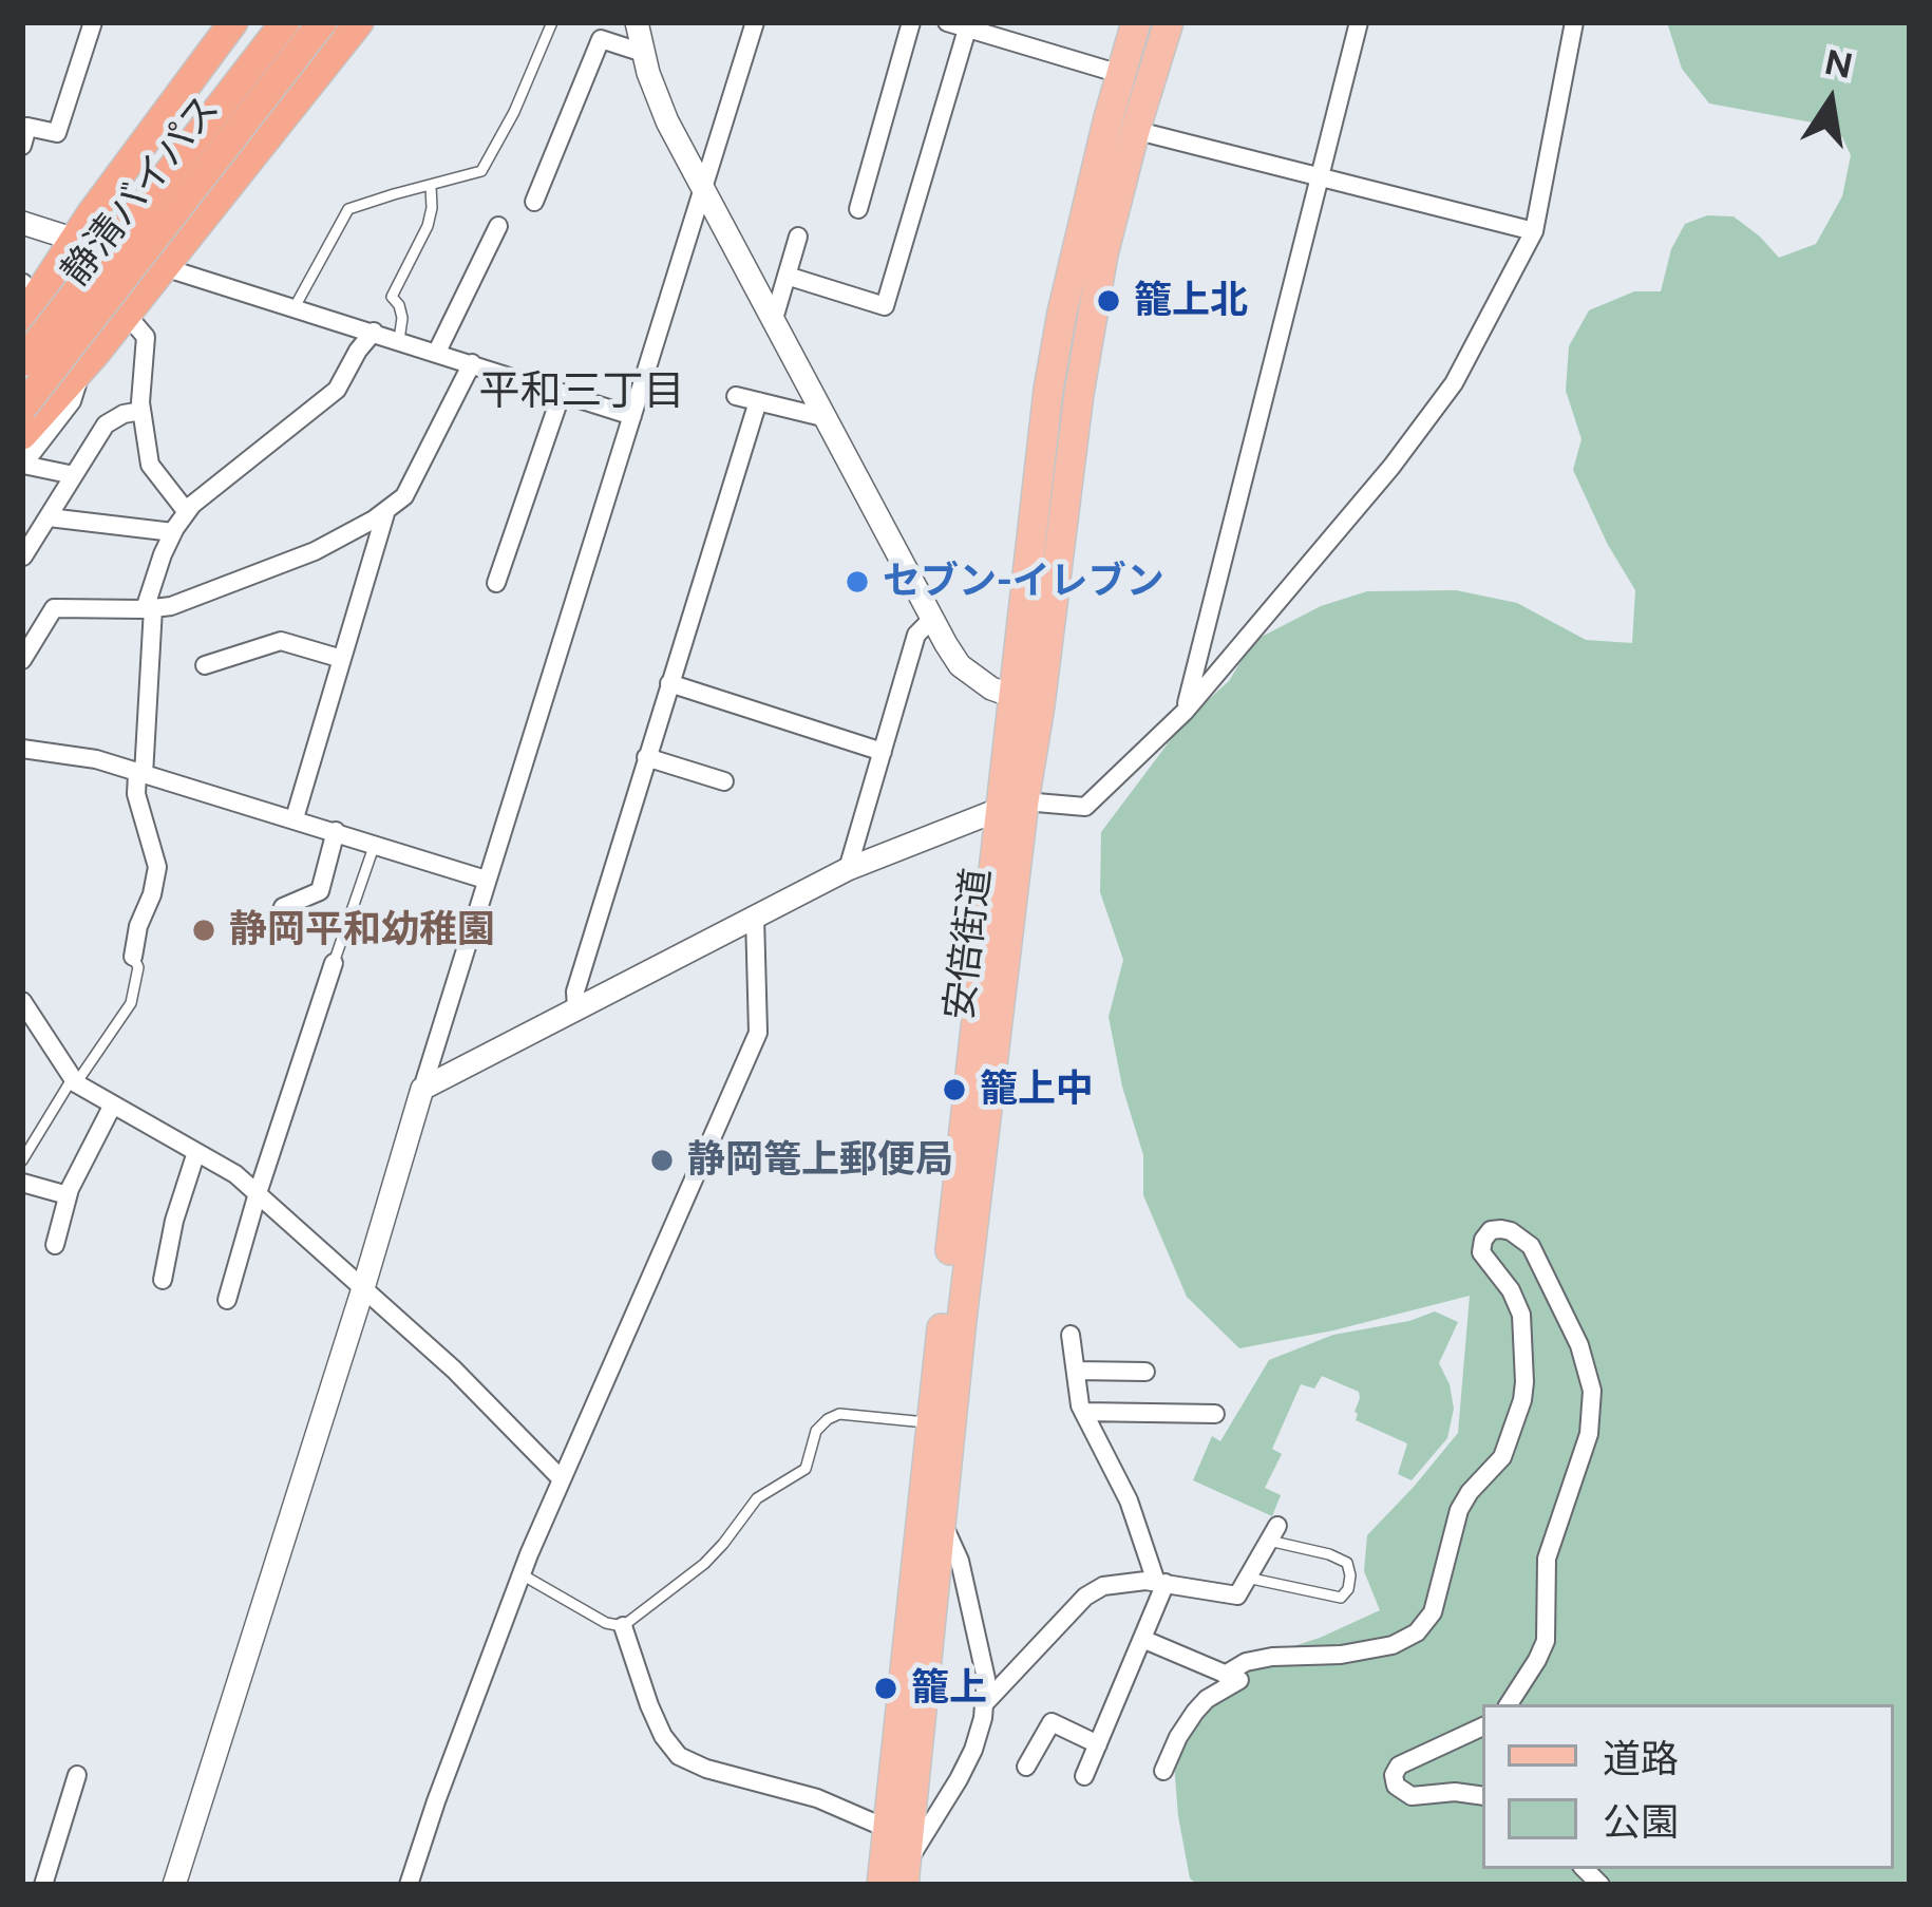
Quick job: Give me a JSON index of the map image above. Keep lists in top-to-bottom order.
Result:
{
  "streets": {
    "highway": ["静清バイパス"],
    "main road": ["安倍街道"]
  },
  "districts": ["平和三丁目"],
  "places": [
    "籠上北",
    "セブン-イレブン",
    "静岡平和幼稚園",
    "籠上中",
    "静岡篭上郵便局",
    "籠上"
  ],
  "legend": ["道路", "公園"],
  "north": "top"
}
